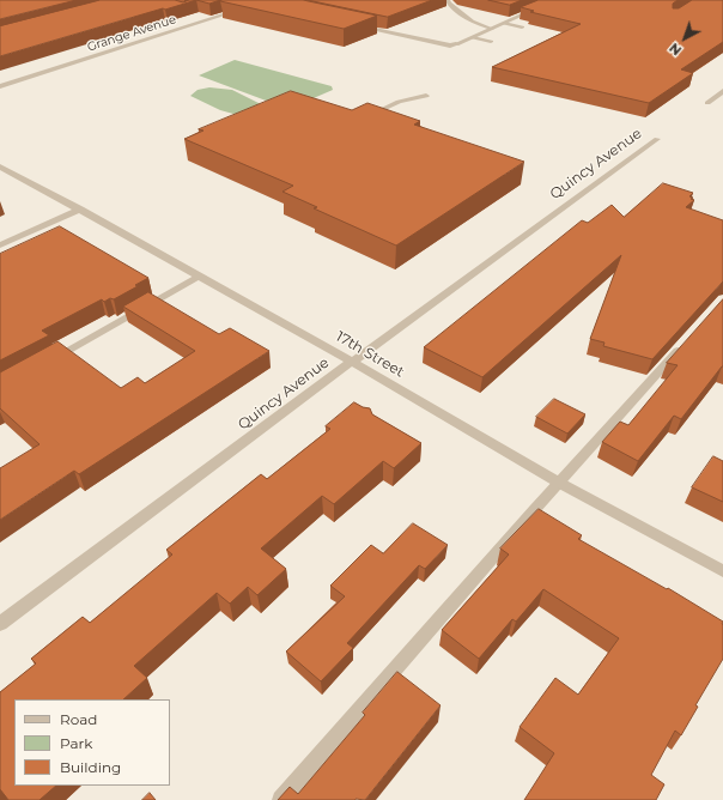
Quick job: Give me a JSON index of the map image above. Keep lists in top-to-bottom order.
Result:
{
  "streets": {
    "street": ["Grange Avenue", "Quincy Avenue", "17th Street"]
  },
  "crossings": [
    ["Quincy Avenue", "17th Street"]
  ],
  "legend": ["Road", "Park", "Building"],
  "north": "bottom left"
}
